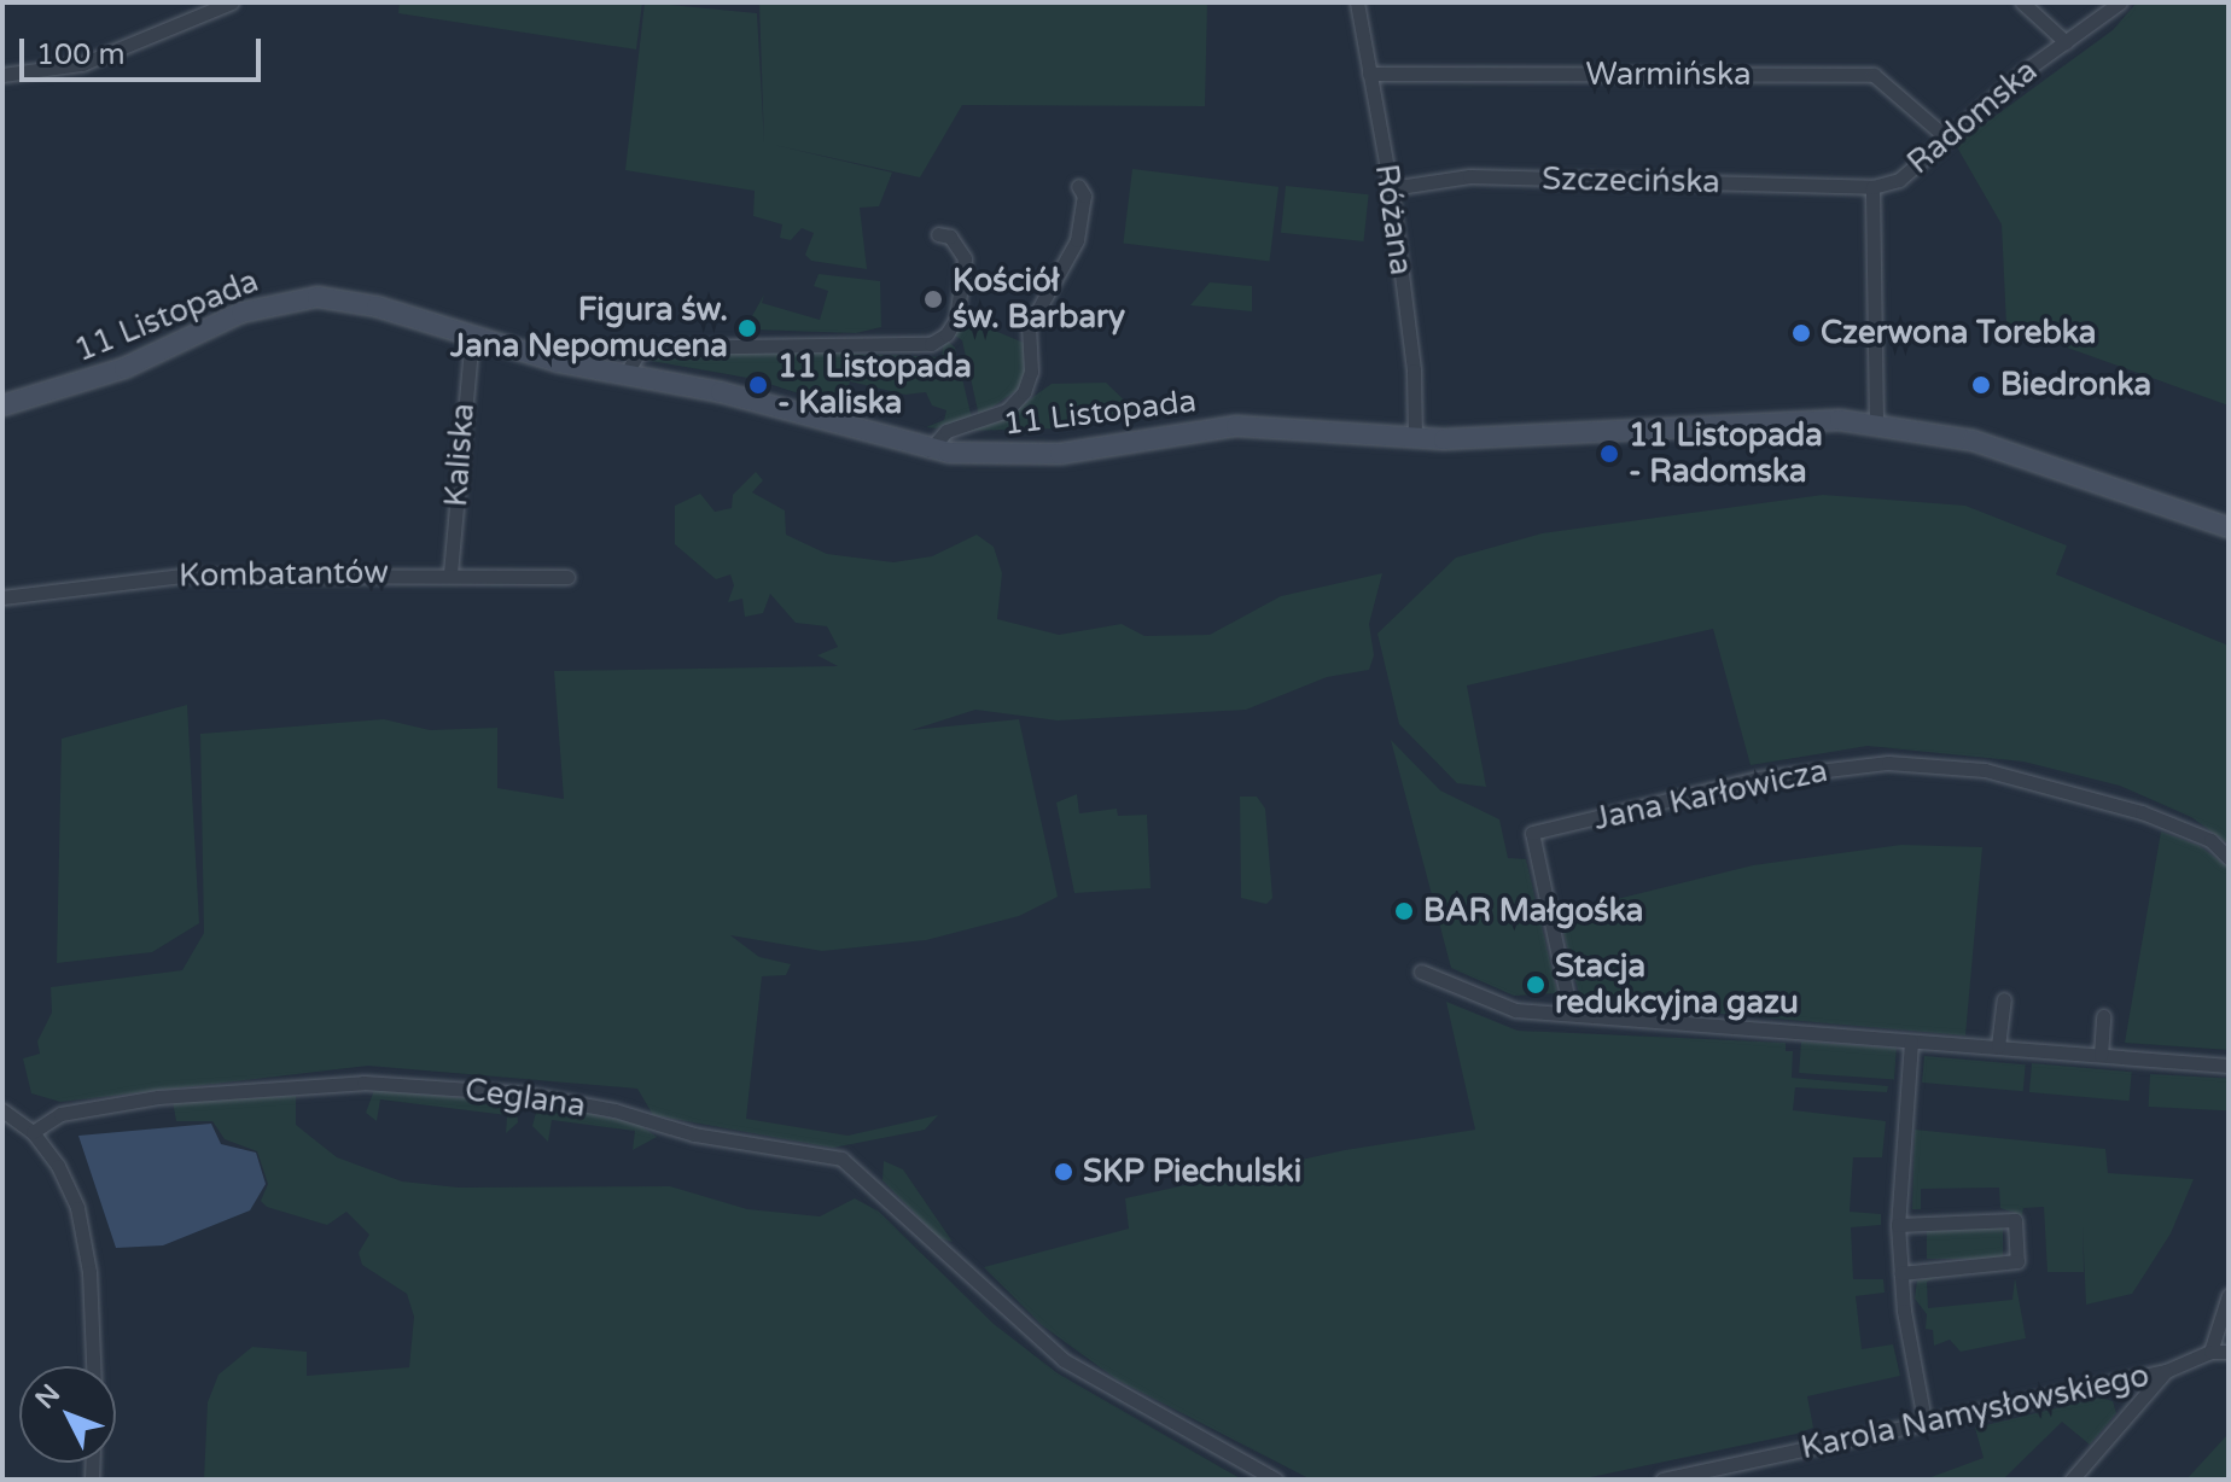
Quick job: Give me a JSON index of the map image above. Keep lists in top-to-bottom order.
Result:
{
  "streets": {
    "main road": ["11 Listopada"],
    "street": [
      "Warmińska",
      "Radomska",
      "Szczecińska",
      "Różana",
      "Kaliska",
      "Kombatantów",
      "Jana Karłowicza",
      "Ceglana",
      "Karola Namysłowskiego"
    ]
  },
  "crossings": [
    ["Warmińska", "Radomska"],
    ["Warmińska", "Różana"],
    ["Radomska", "Szczecińska"],
    ["Radomska", "11 Listopada"],
    ["Szczecińska", "Różana"],
    ["Różana", "11 Listopada"],
    ["11 Listopada", "Kaliska"],
    ["Kaliska", "Kombatantów"]
  ],
  "places": [
    "Kościół św. Barbary",
    "Figura św. Jana Nepomucena",
    "Czerwona Torebka",
    "11 Listopada - Kaliska",
    "Biedronka",
    "11 Listopada - Radomska",
    "BAR Małgośka",
    "Stacja redukcyjna gazu",
    "SKP Piechulski"
  ],
  "scale_bar": "100 m",
  "north": "top left"
}
